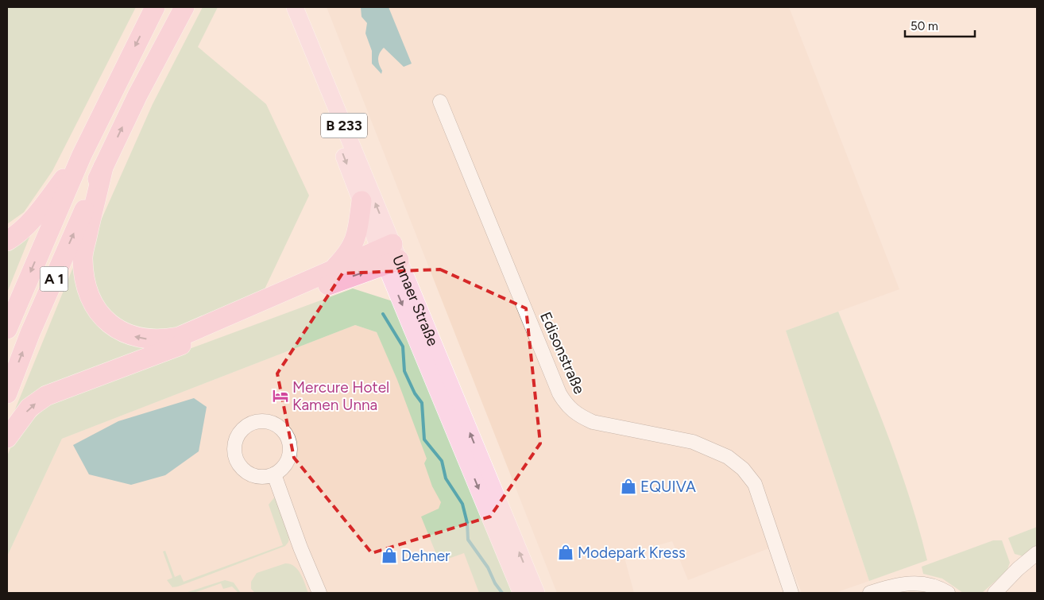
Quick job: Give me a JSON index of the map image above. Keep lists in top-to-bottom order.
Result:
{
  "streets": {
    "highway": ["A 1"],
    "main road": ["B 233", "Unnaer Straße"],
    "street": ["Edisonstraße"]
  },
  "places": {
    "hotel": ["Mercure Hotel Kamen Unna"],
    "shop": ["EQUIVA", "Modepark Kress", "Dehner"]
  },
  "scale_bar": "50 m"
}
